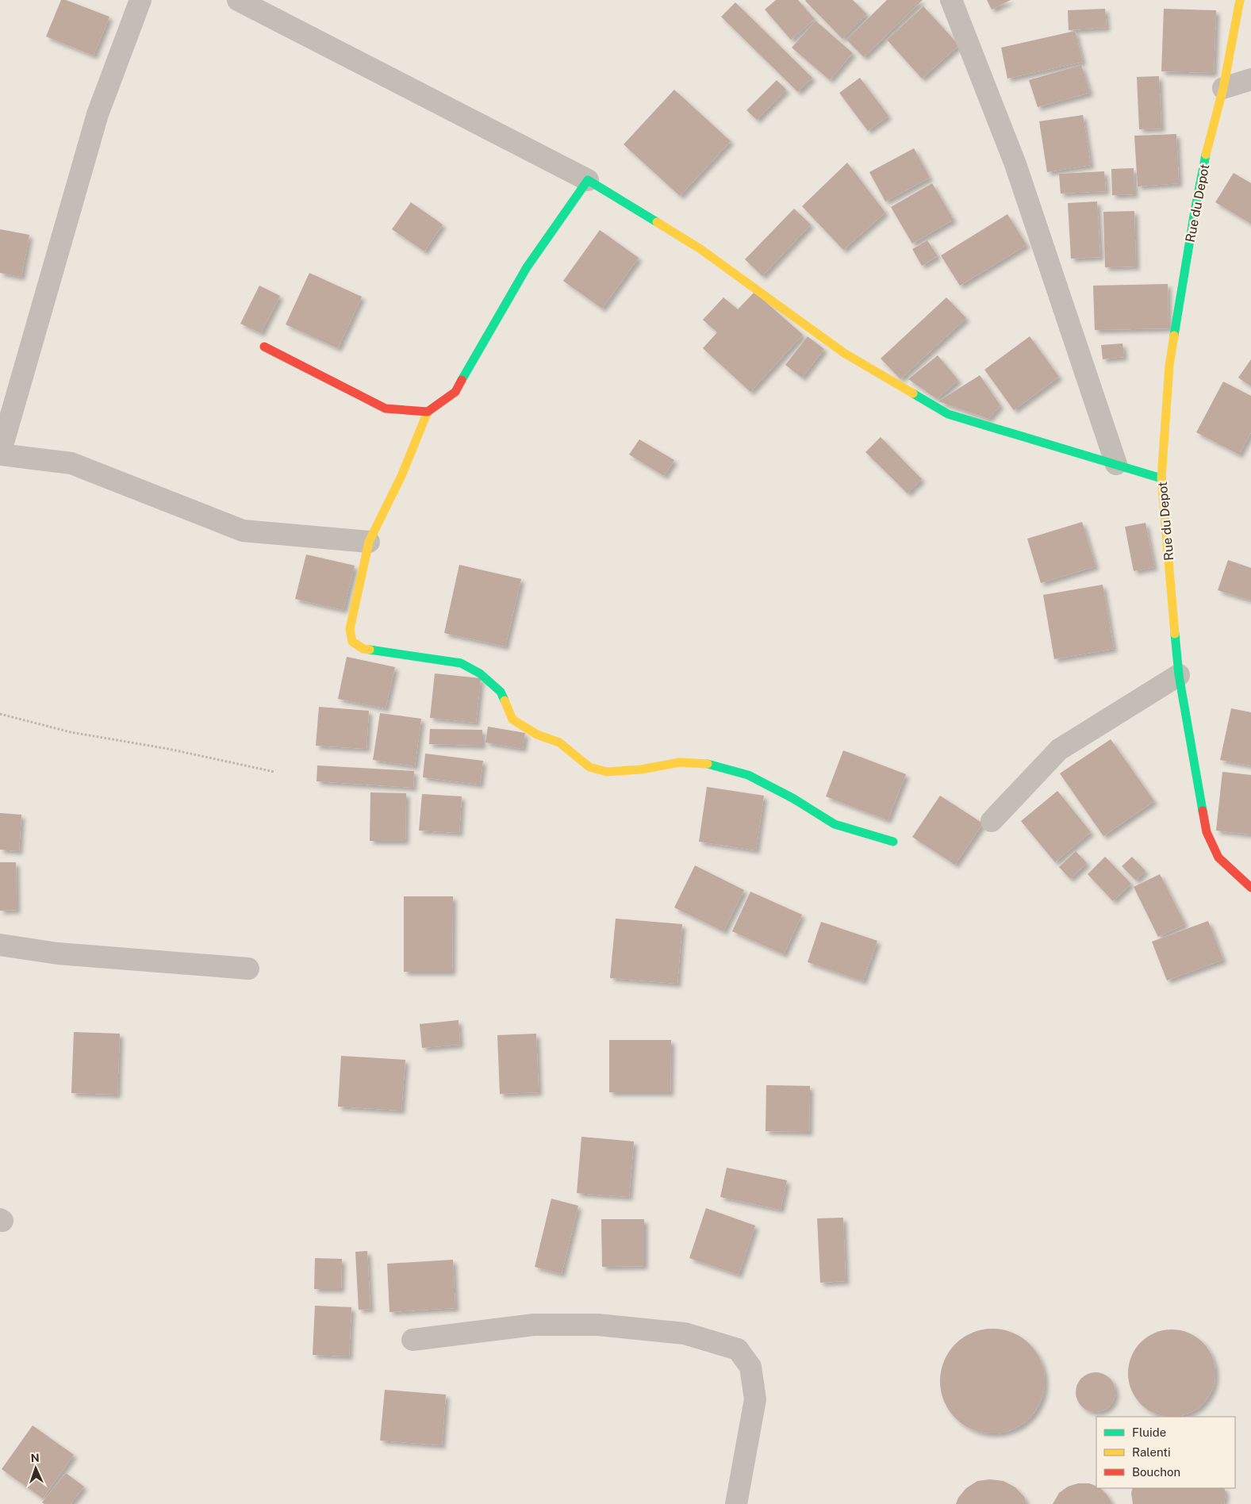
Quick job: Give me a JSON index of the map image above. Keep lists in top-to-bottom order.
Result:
{
  "streets": {
    "street": ["Rue du Depot"]
  },
  "legend": ["Fluide", "Ralenti", "Bouchon"],
  "north": "top"
}
